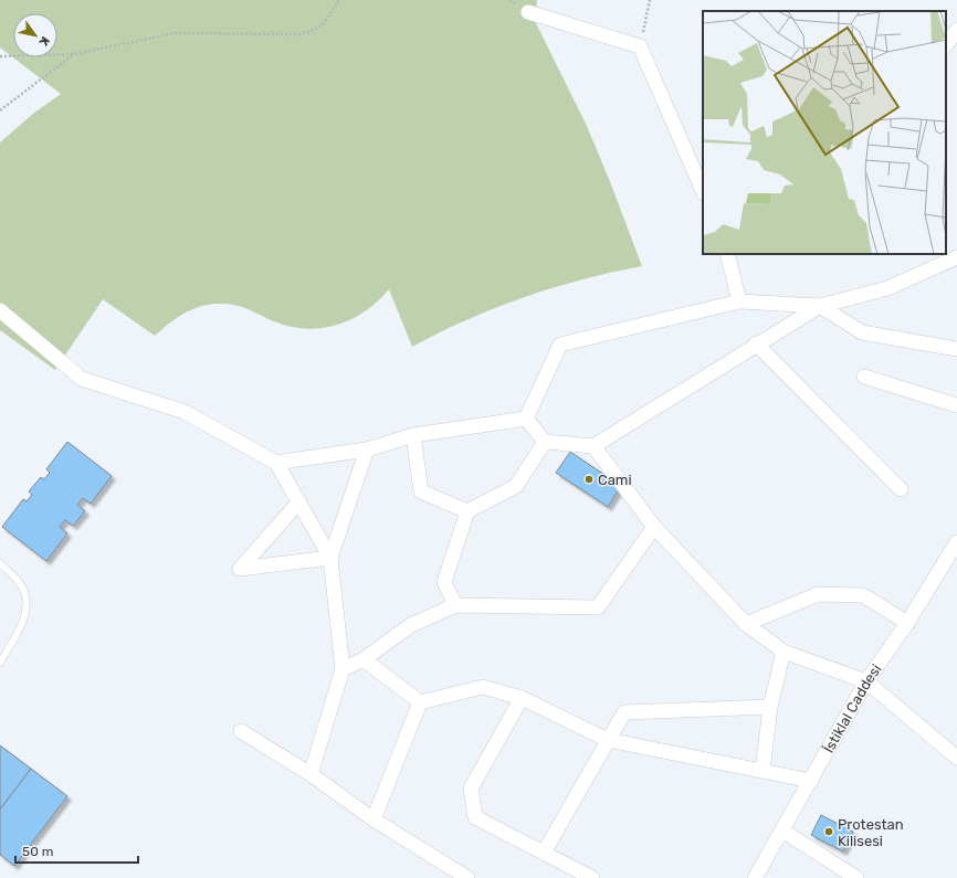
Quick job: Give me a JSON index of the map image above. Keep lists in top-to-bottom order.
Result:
{
  "streets": {
    "street": ["İstiklal Caddesi"]
  },
  "places": ["Cami", "Protestan Kilisesi"],
  "scale_bar": "50 m",
  "north": "bottom right"
}
